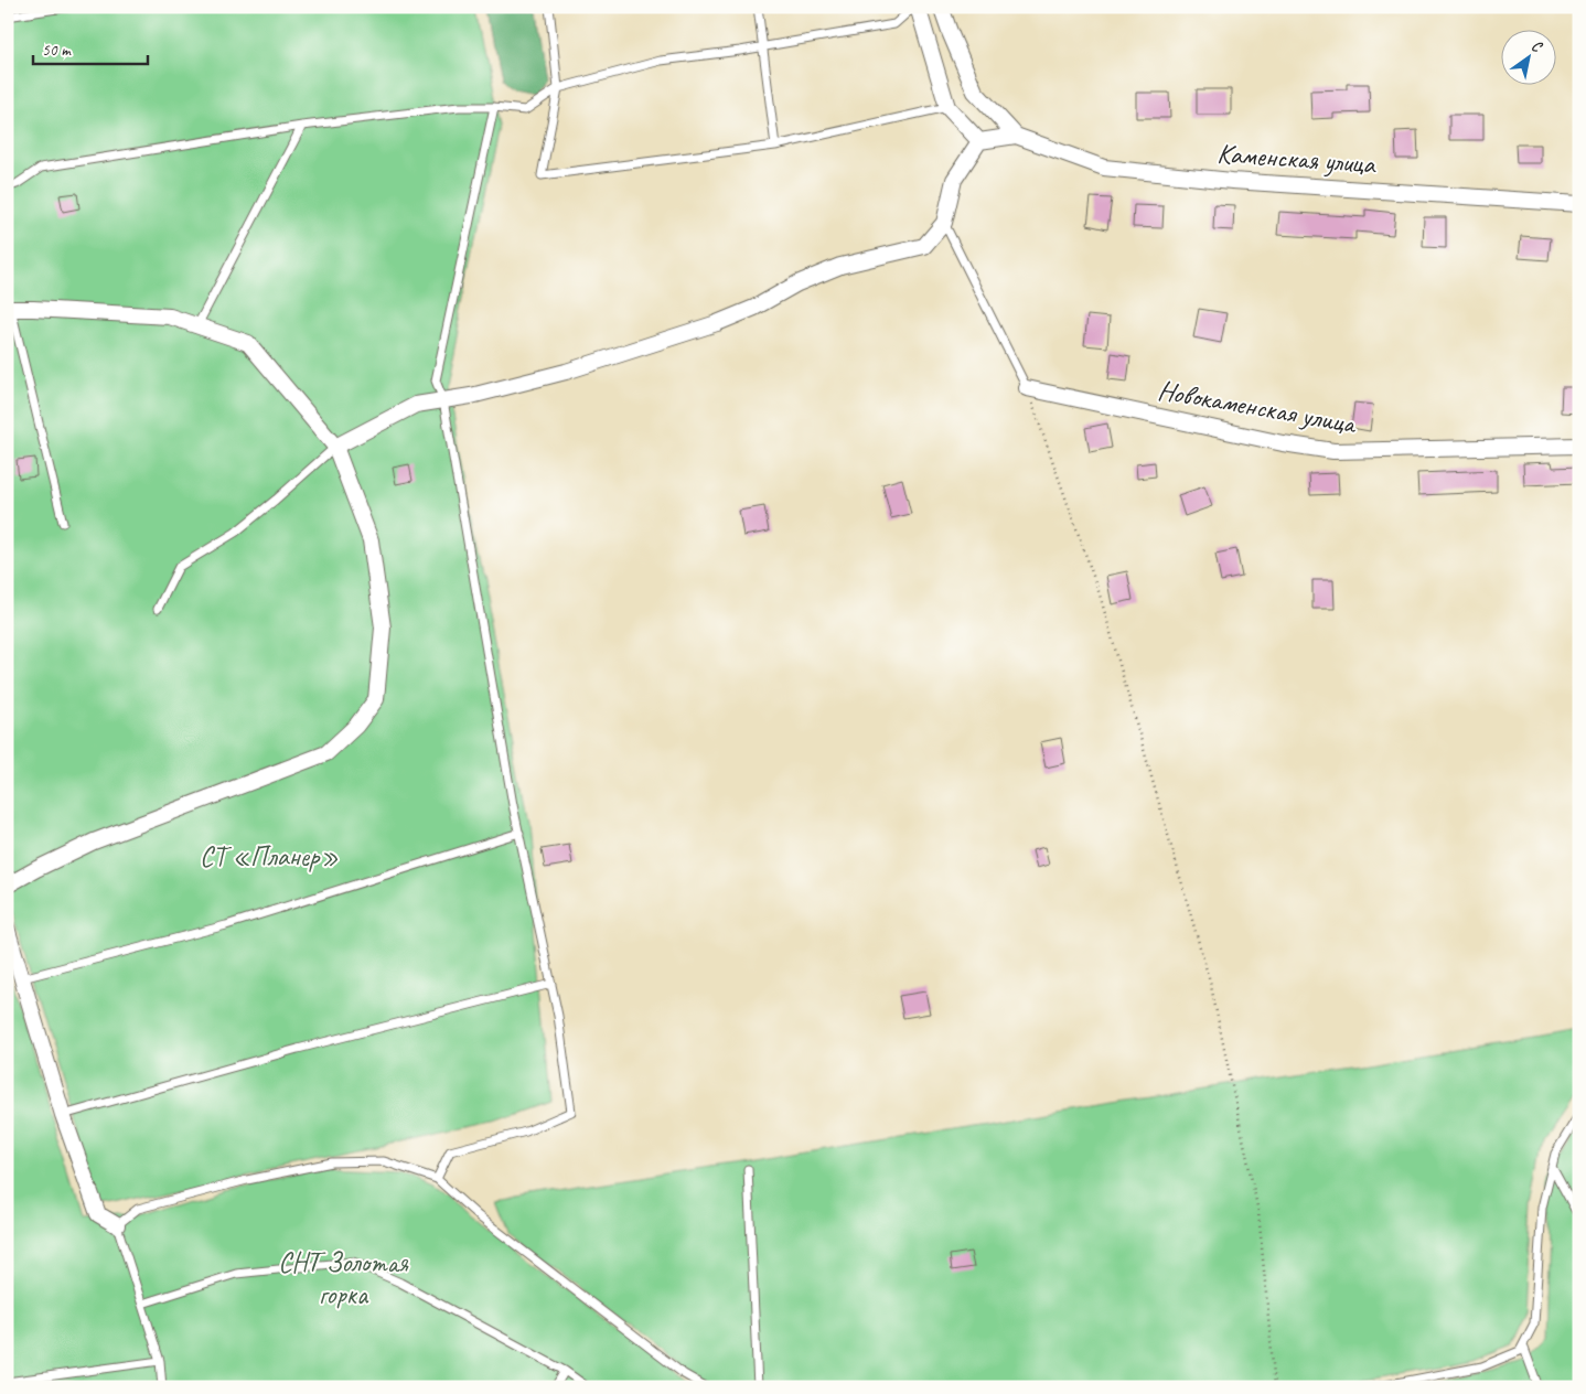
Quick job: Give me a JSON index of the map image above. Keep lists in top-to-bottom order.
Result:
{
  "streets": {
    "street": ["Каменская улица", "Новокаменская улица"]
  },
  "parks": ["СТ «Планер»", "СНТ Золотая горка"],
  "scale_bar": "50 m",
  "north": "top right"
}
